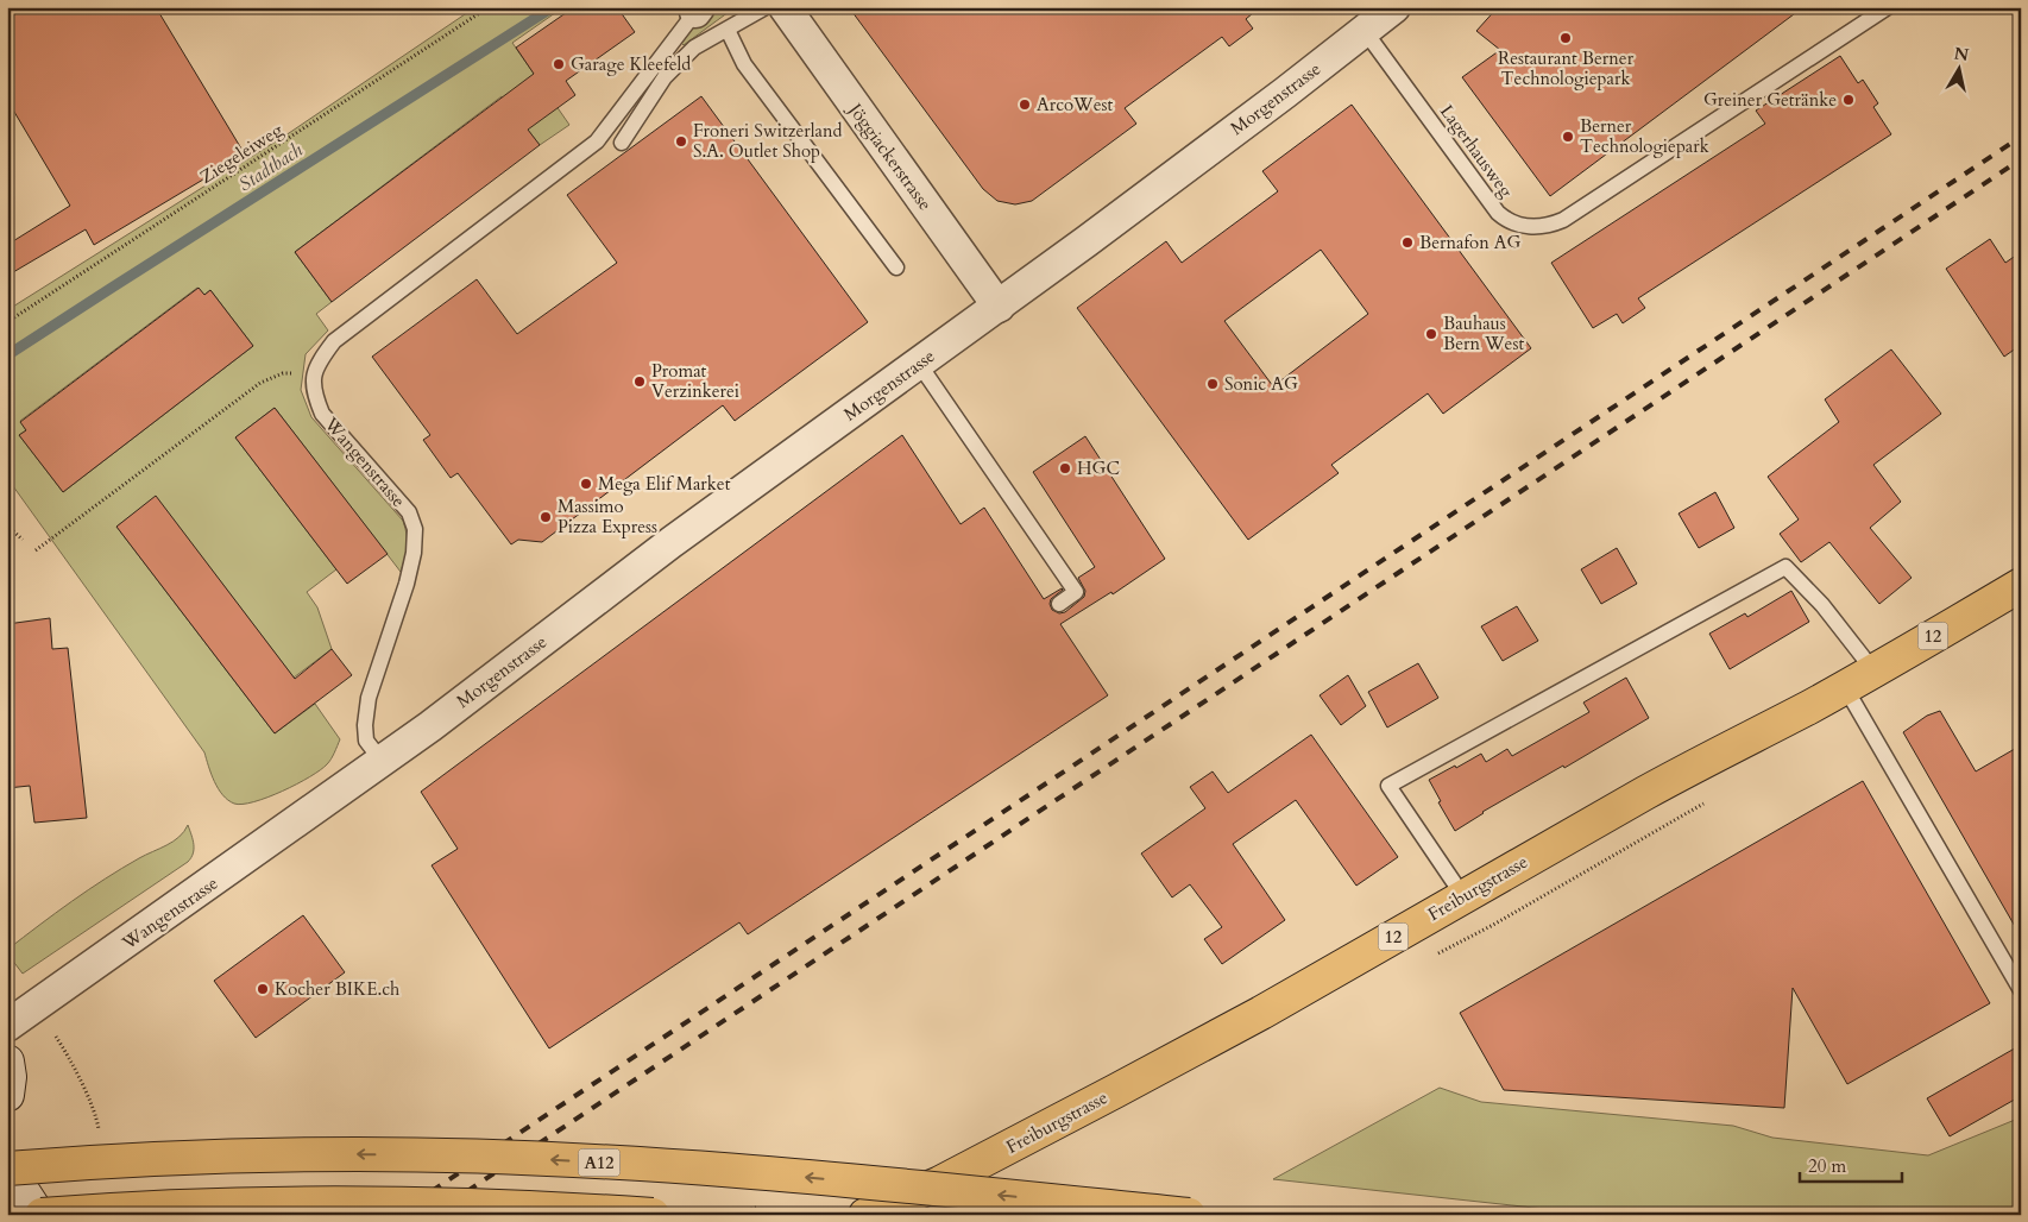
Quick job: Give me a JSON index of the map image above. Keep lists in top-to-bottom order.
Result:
{
  "streets": {
    "main road": ["12", "Freiburgstrasse", "A12"],
    "street": ["Morgenstrasse", "Jöggiackerstrasse", "Wangenstrasse"],
    "lane": ["Lagerhausweg"],
    "path": ["Ziegeleiweg"]
  },
  "crossings": [
    ["Morgenstrasse", "Lagerhausweg"],
    ["Morgenstrasse", "Jöggiackerstrasse"],
    ["Morgenstrasse", "Wangenstrasse"]
  ],
  "water": ["Stadtbach"],
  "places": [
    "Restaurant Berner Technologiepark",
    "Garage Kleefeld",
    "Greiner Getränke",
    "ArcoWest",
    "Berner Technologiepark",
    "Froneri Switzerland S.A. Outlet Shop",
    "Bernafon AG",
    "Bauhaus Bern West",
    "Promat Verzinkerei",
    "Sonic AG",
    "HGC",
    "Mega Elif Market",
    "Massimo Pizza Express",
    "Kocher BIKE.ch"
  ],
  "scale_bar": "20 m",
  "north": "top"
}
